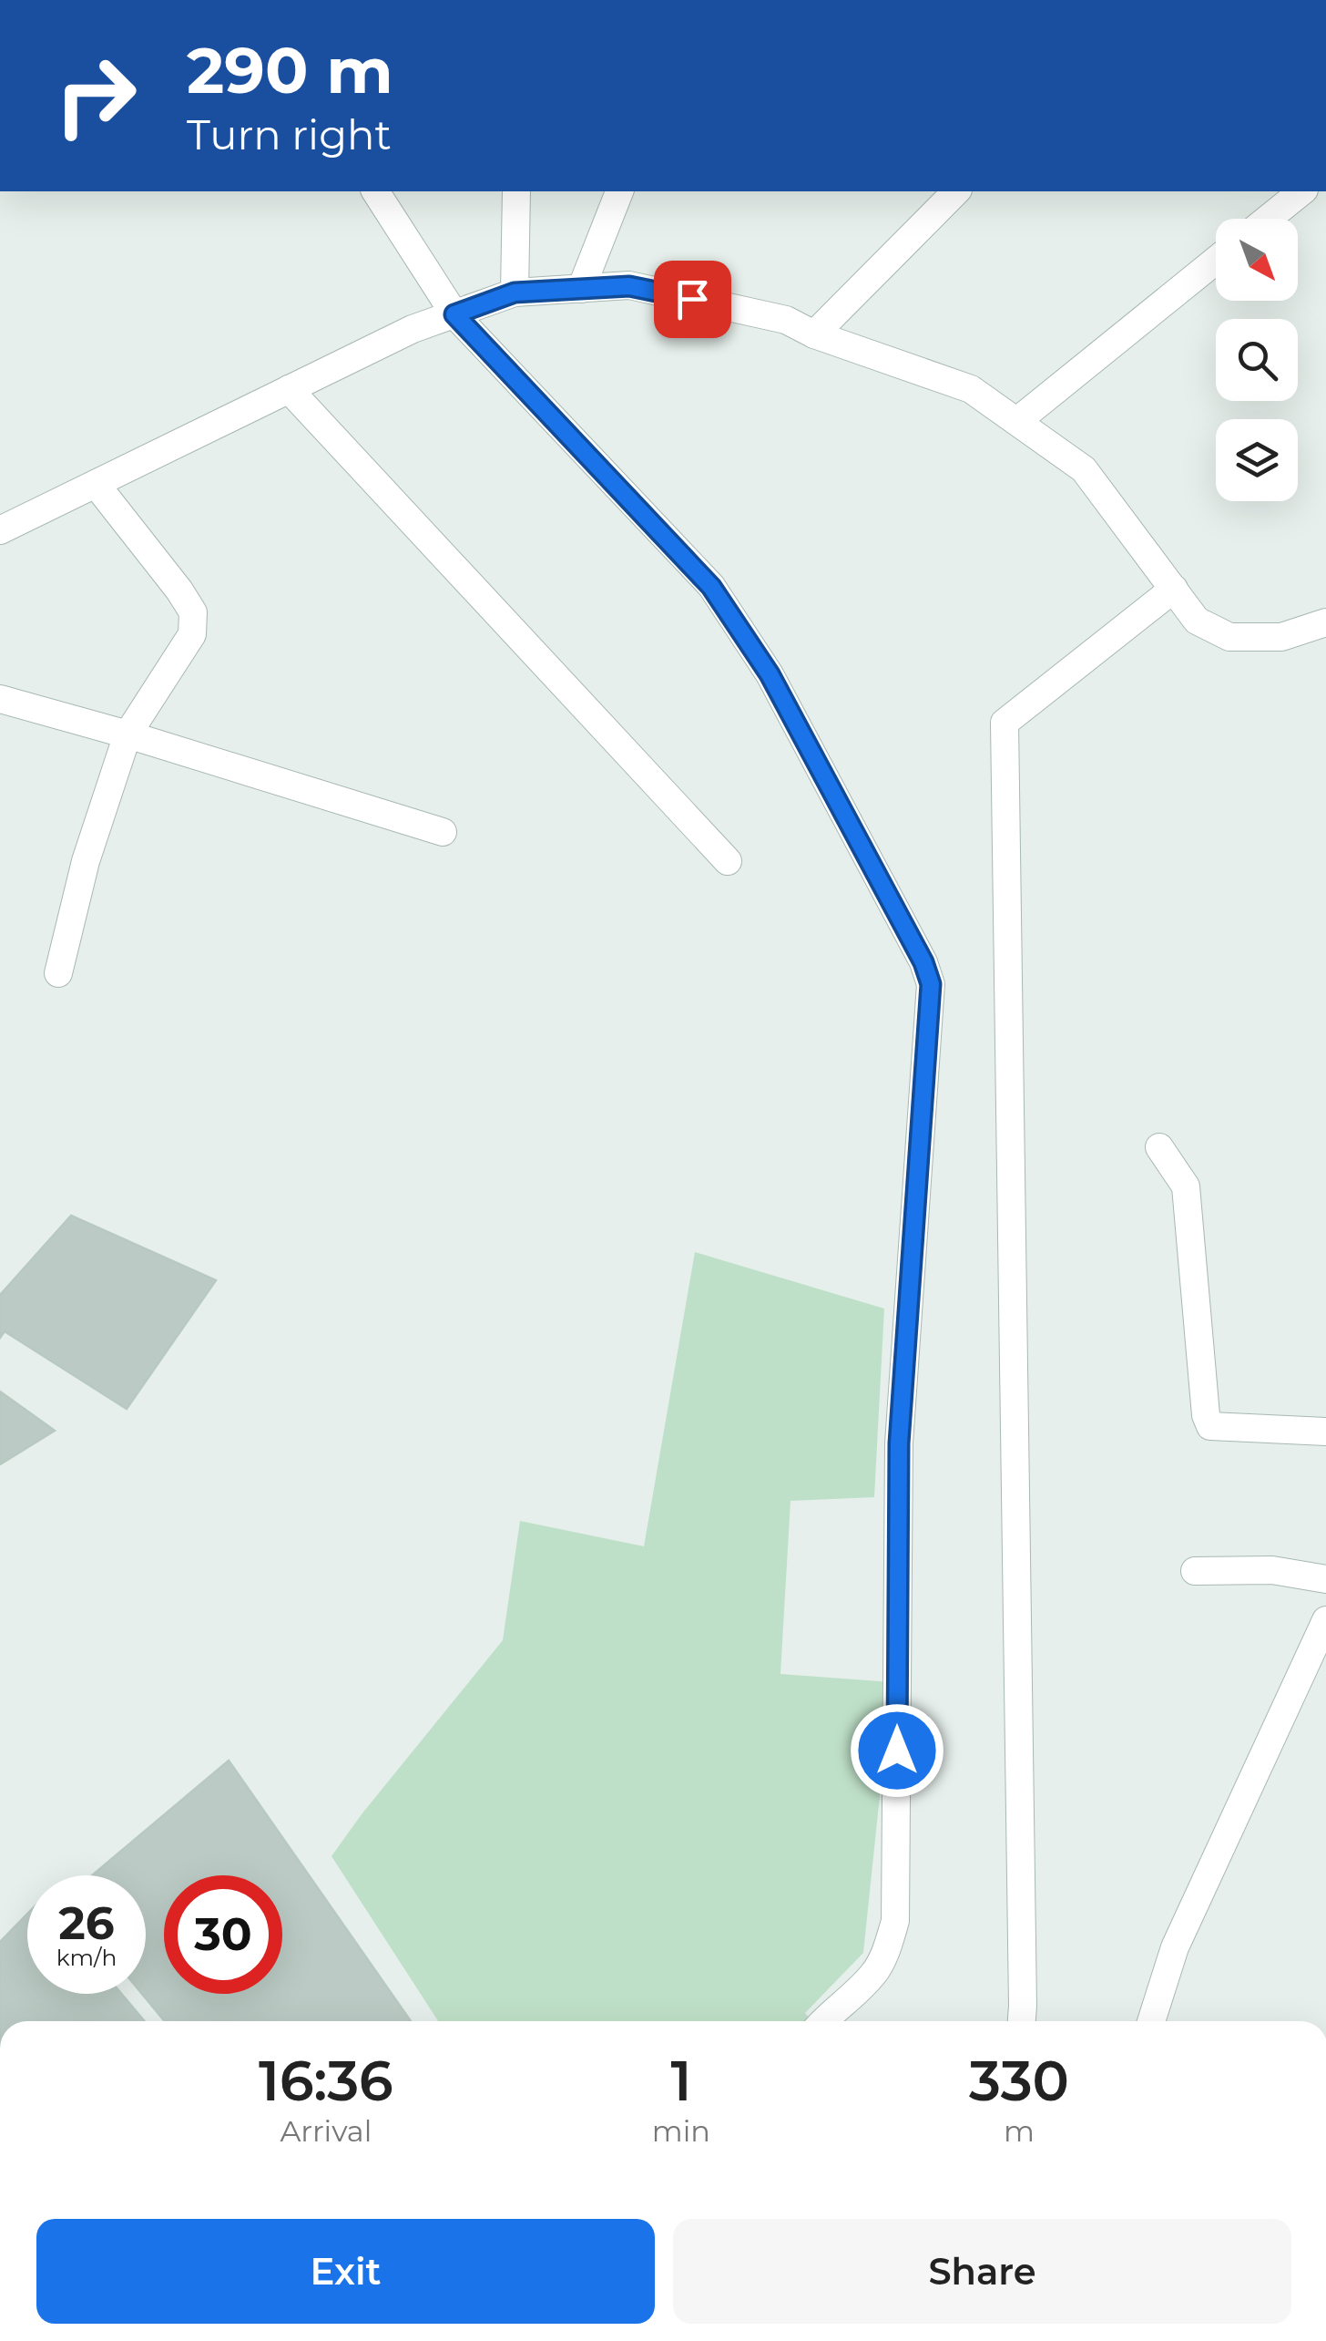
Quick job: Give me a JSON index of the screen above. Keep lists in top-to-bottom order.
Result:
{
  "north": "bottom right",
  "page": {
    "turn": ["290 m", "Turn right"],
    "speed": "26 km/h",
    "limit": "30",
    "eta": [
      "16:36",
      "Arrival",
      "1",
      "min",
      "330",
      "m"
    ],
    "buttons": ["Exit", "Share"]
  }
}
